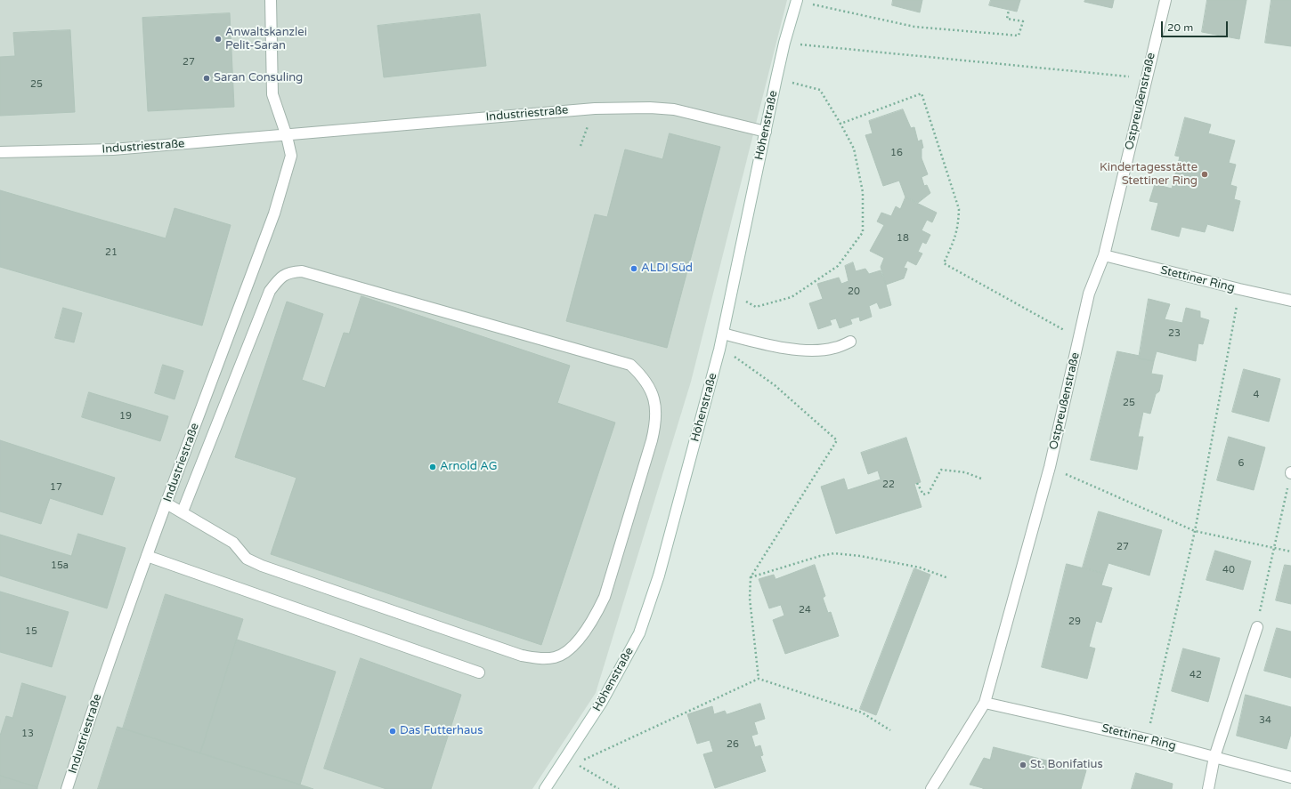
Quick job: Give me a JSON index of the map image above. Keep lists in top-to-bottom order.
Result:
{
  "streets": {
    "street": [
      "Ostpreußenstraße",
      "Industriestraße",
      "Höhenstraße",
      "Stettiner Ring"
    ]
  },
  "crossings": [
    ["Ostpreußenstraße", "Stettiner Ring"],
    ["Industriestraße", "Höhenstraße"]
  ],
  "places": [
    "Anwaltskanzlei Pelit-Saran",
    "Saran Consuling",
    "Kindertagesstätte Stettiner Ring",
    "ALDI Süd",
    "Arnold AG",
    "Das Futterhaus",
    "St. Bonifatius"
  ],
  "house_numbers": [
    "27",
    "25",
    "16",
    "18",
    "21",
    "20",
    "23",
    "4",
    "25",
    "19",
    "6",
    "22",
    "17",
    "27",
    "15a",
    "40",
    "24",
    "29",
    "15",
    "42",
    "34",
    "13",
    "26"
  ],
  "scale_bar": "20 m"
}
